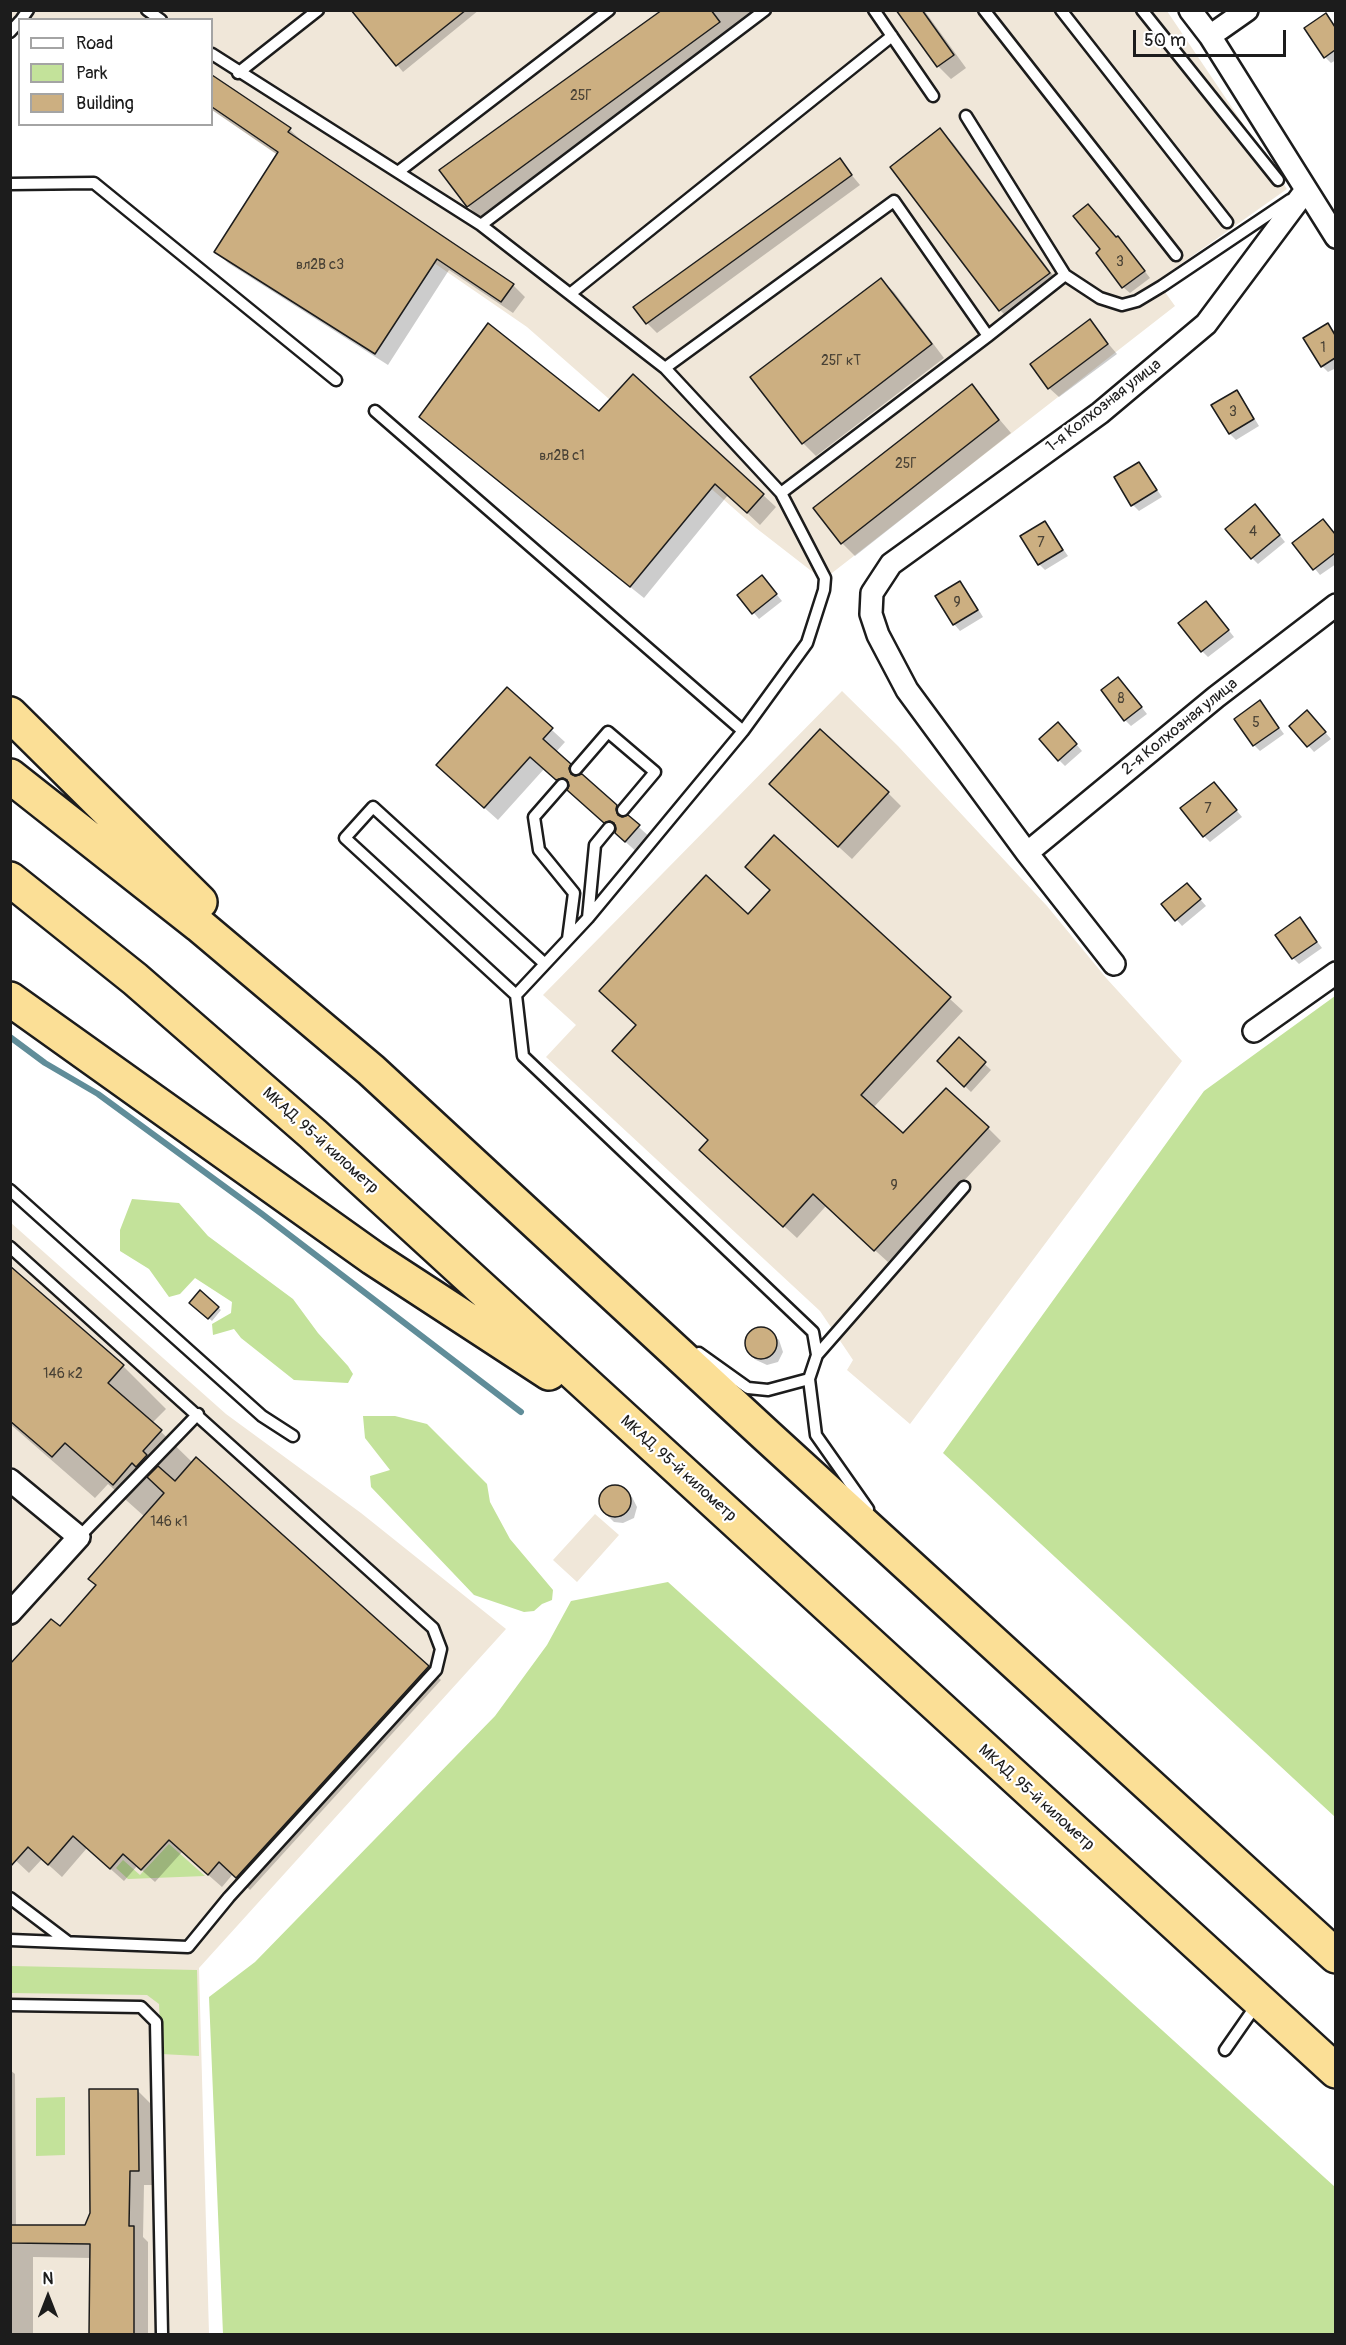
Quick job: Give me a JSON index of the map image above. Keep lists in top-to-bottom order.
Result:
{
  "streets": {
    "highway": ["МКАД, 95-й километр"],
    "street": ["1-я Колхозная улица", "2-я Колхозная улица"]
  },
  "crossings": [
    ["1-я Колхозная улица", "2-я Колхозная улица"]
  ],
  "house_numbers": [
    "25Г",
    "3",
    "вл2В с3",
    "1",
    "25Г кТ",
    "3",
    "вл2В с1",
    "25Г",
    "4",
    "7",
    "9",
    "8",
    "5",
    "7",
    "9",
    "146 к2",
    "146 к1"
  ],
  "legend": ["Road", "Park", "Building"],
  "scale_bar": "50 m",
  "north": "top"
}
